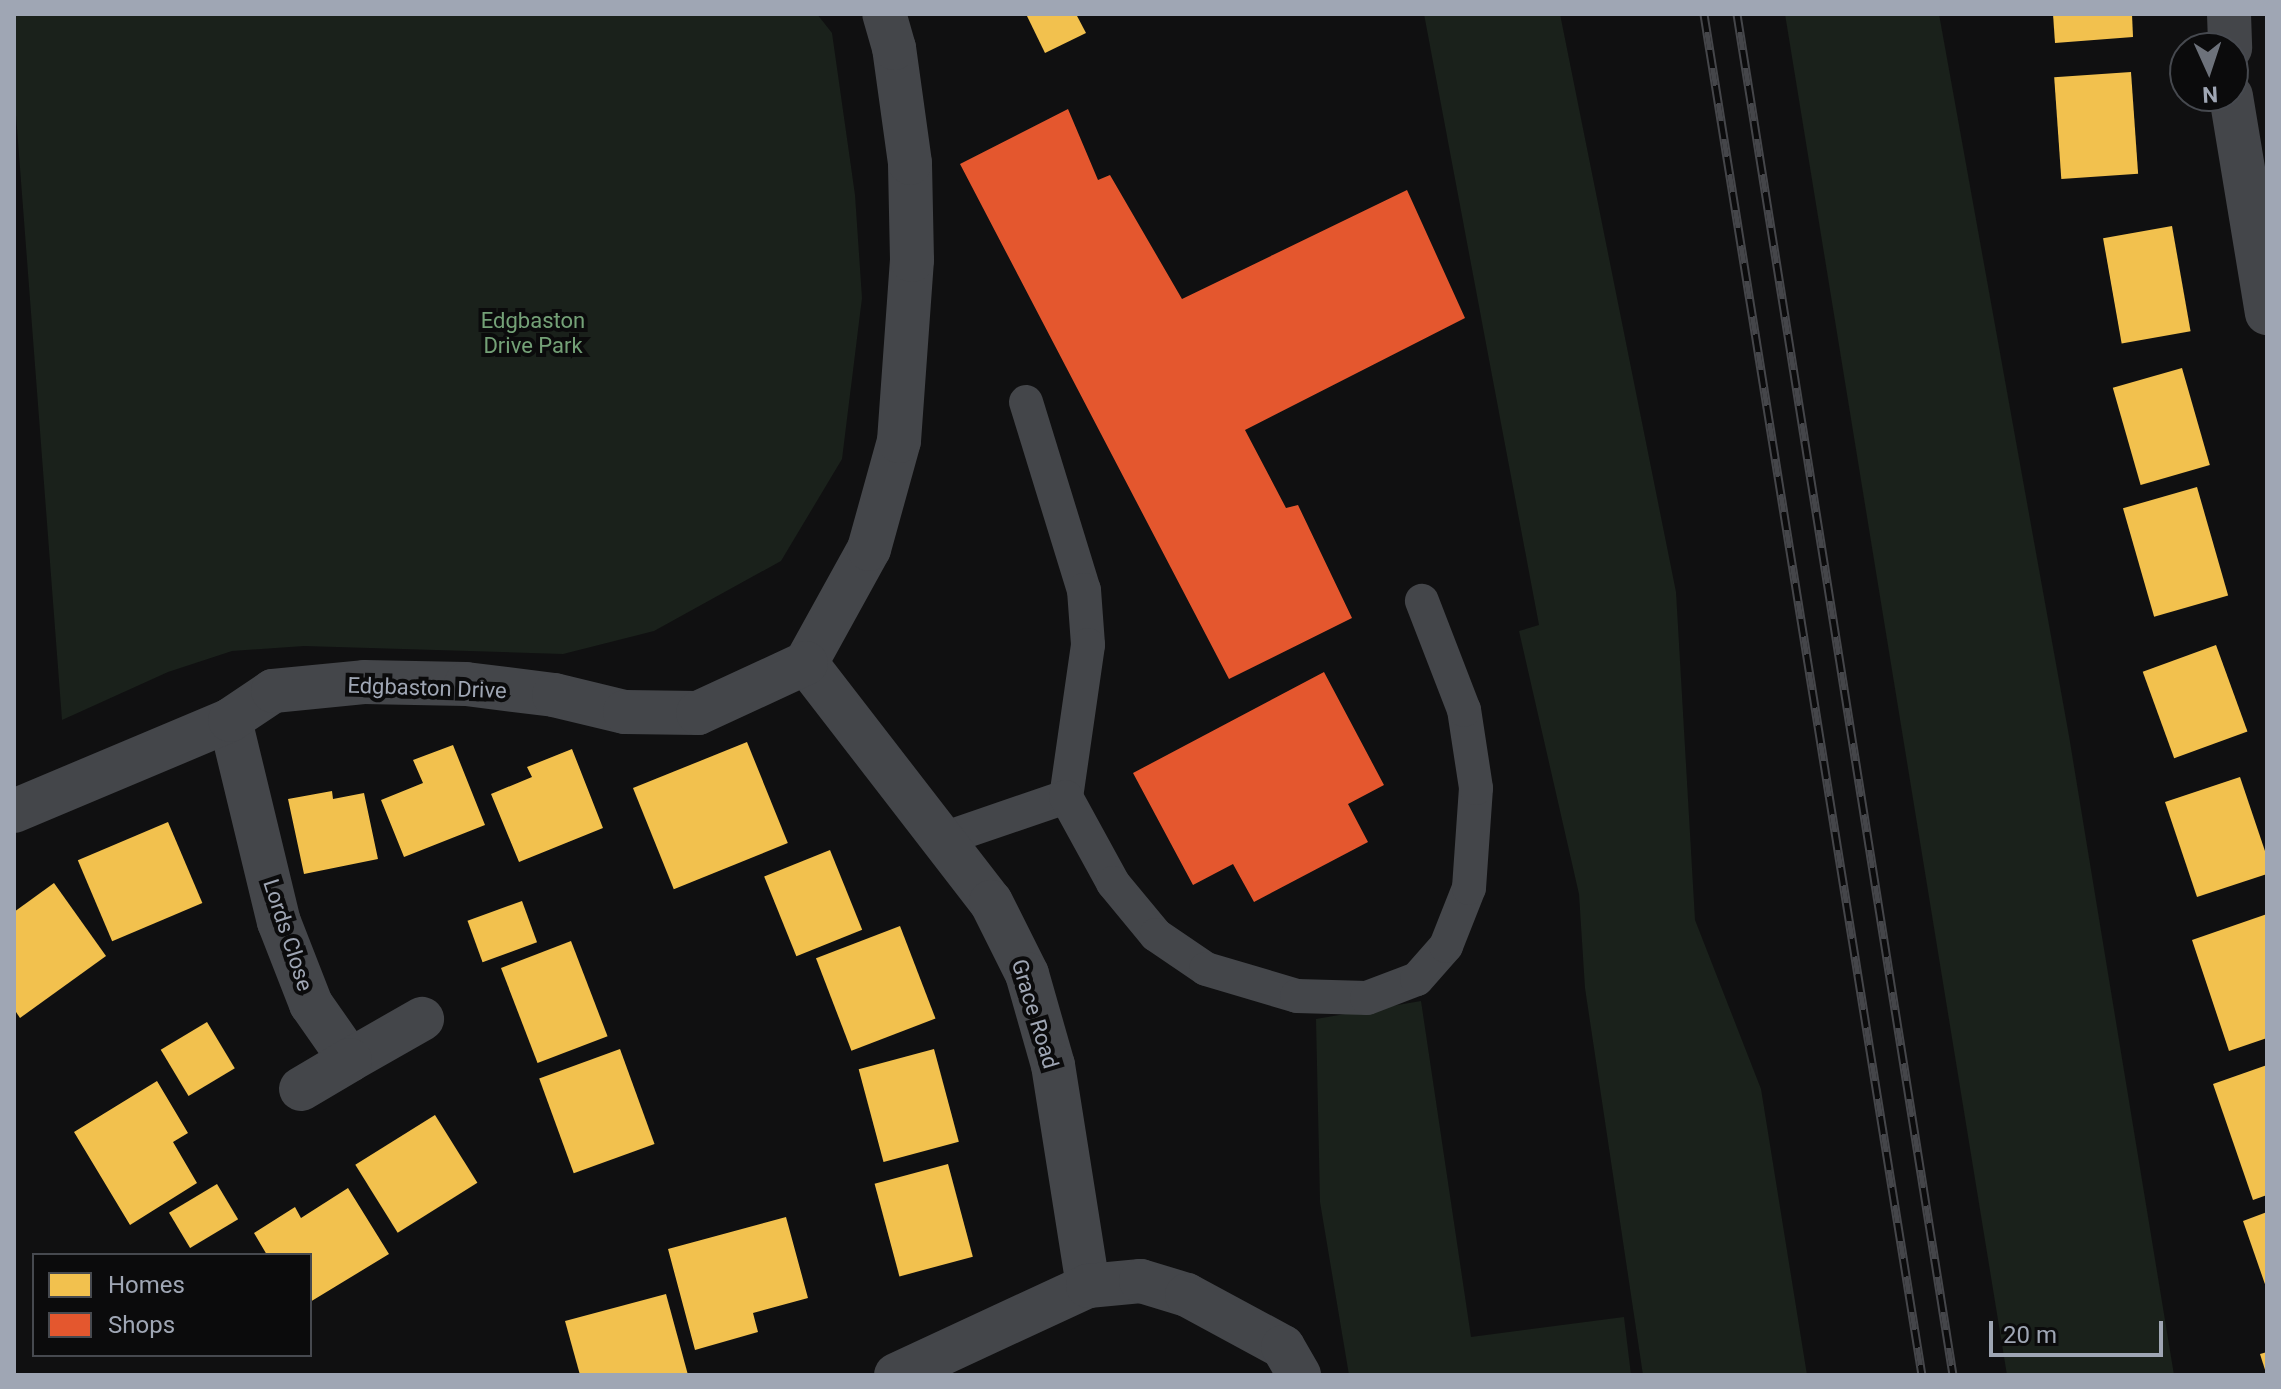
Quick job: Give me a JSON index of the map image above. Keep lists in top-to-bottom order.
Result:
{
  "streets": {
    "street": ["Edgbaston Drive", "Lords Close", "Grace Road"]
  },
  "crossings": [
    ["Edgbaston Drive", "Lords Close"],
    ["Edgbaston Drive", "Grace Road"]
  ],
  "parks": ["Edgbaston Drive Park"],
  "legend": ["Homes", "Shops"],
  "scale_bar": "20 m",
  "north": "bottom"
}
